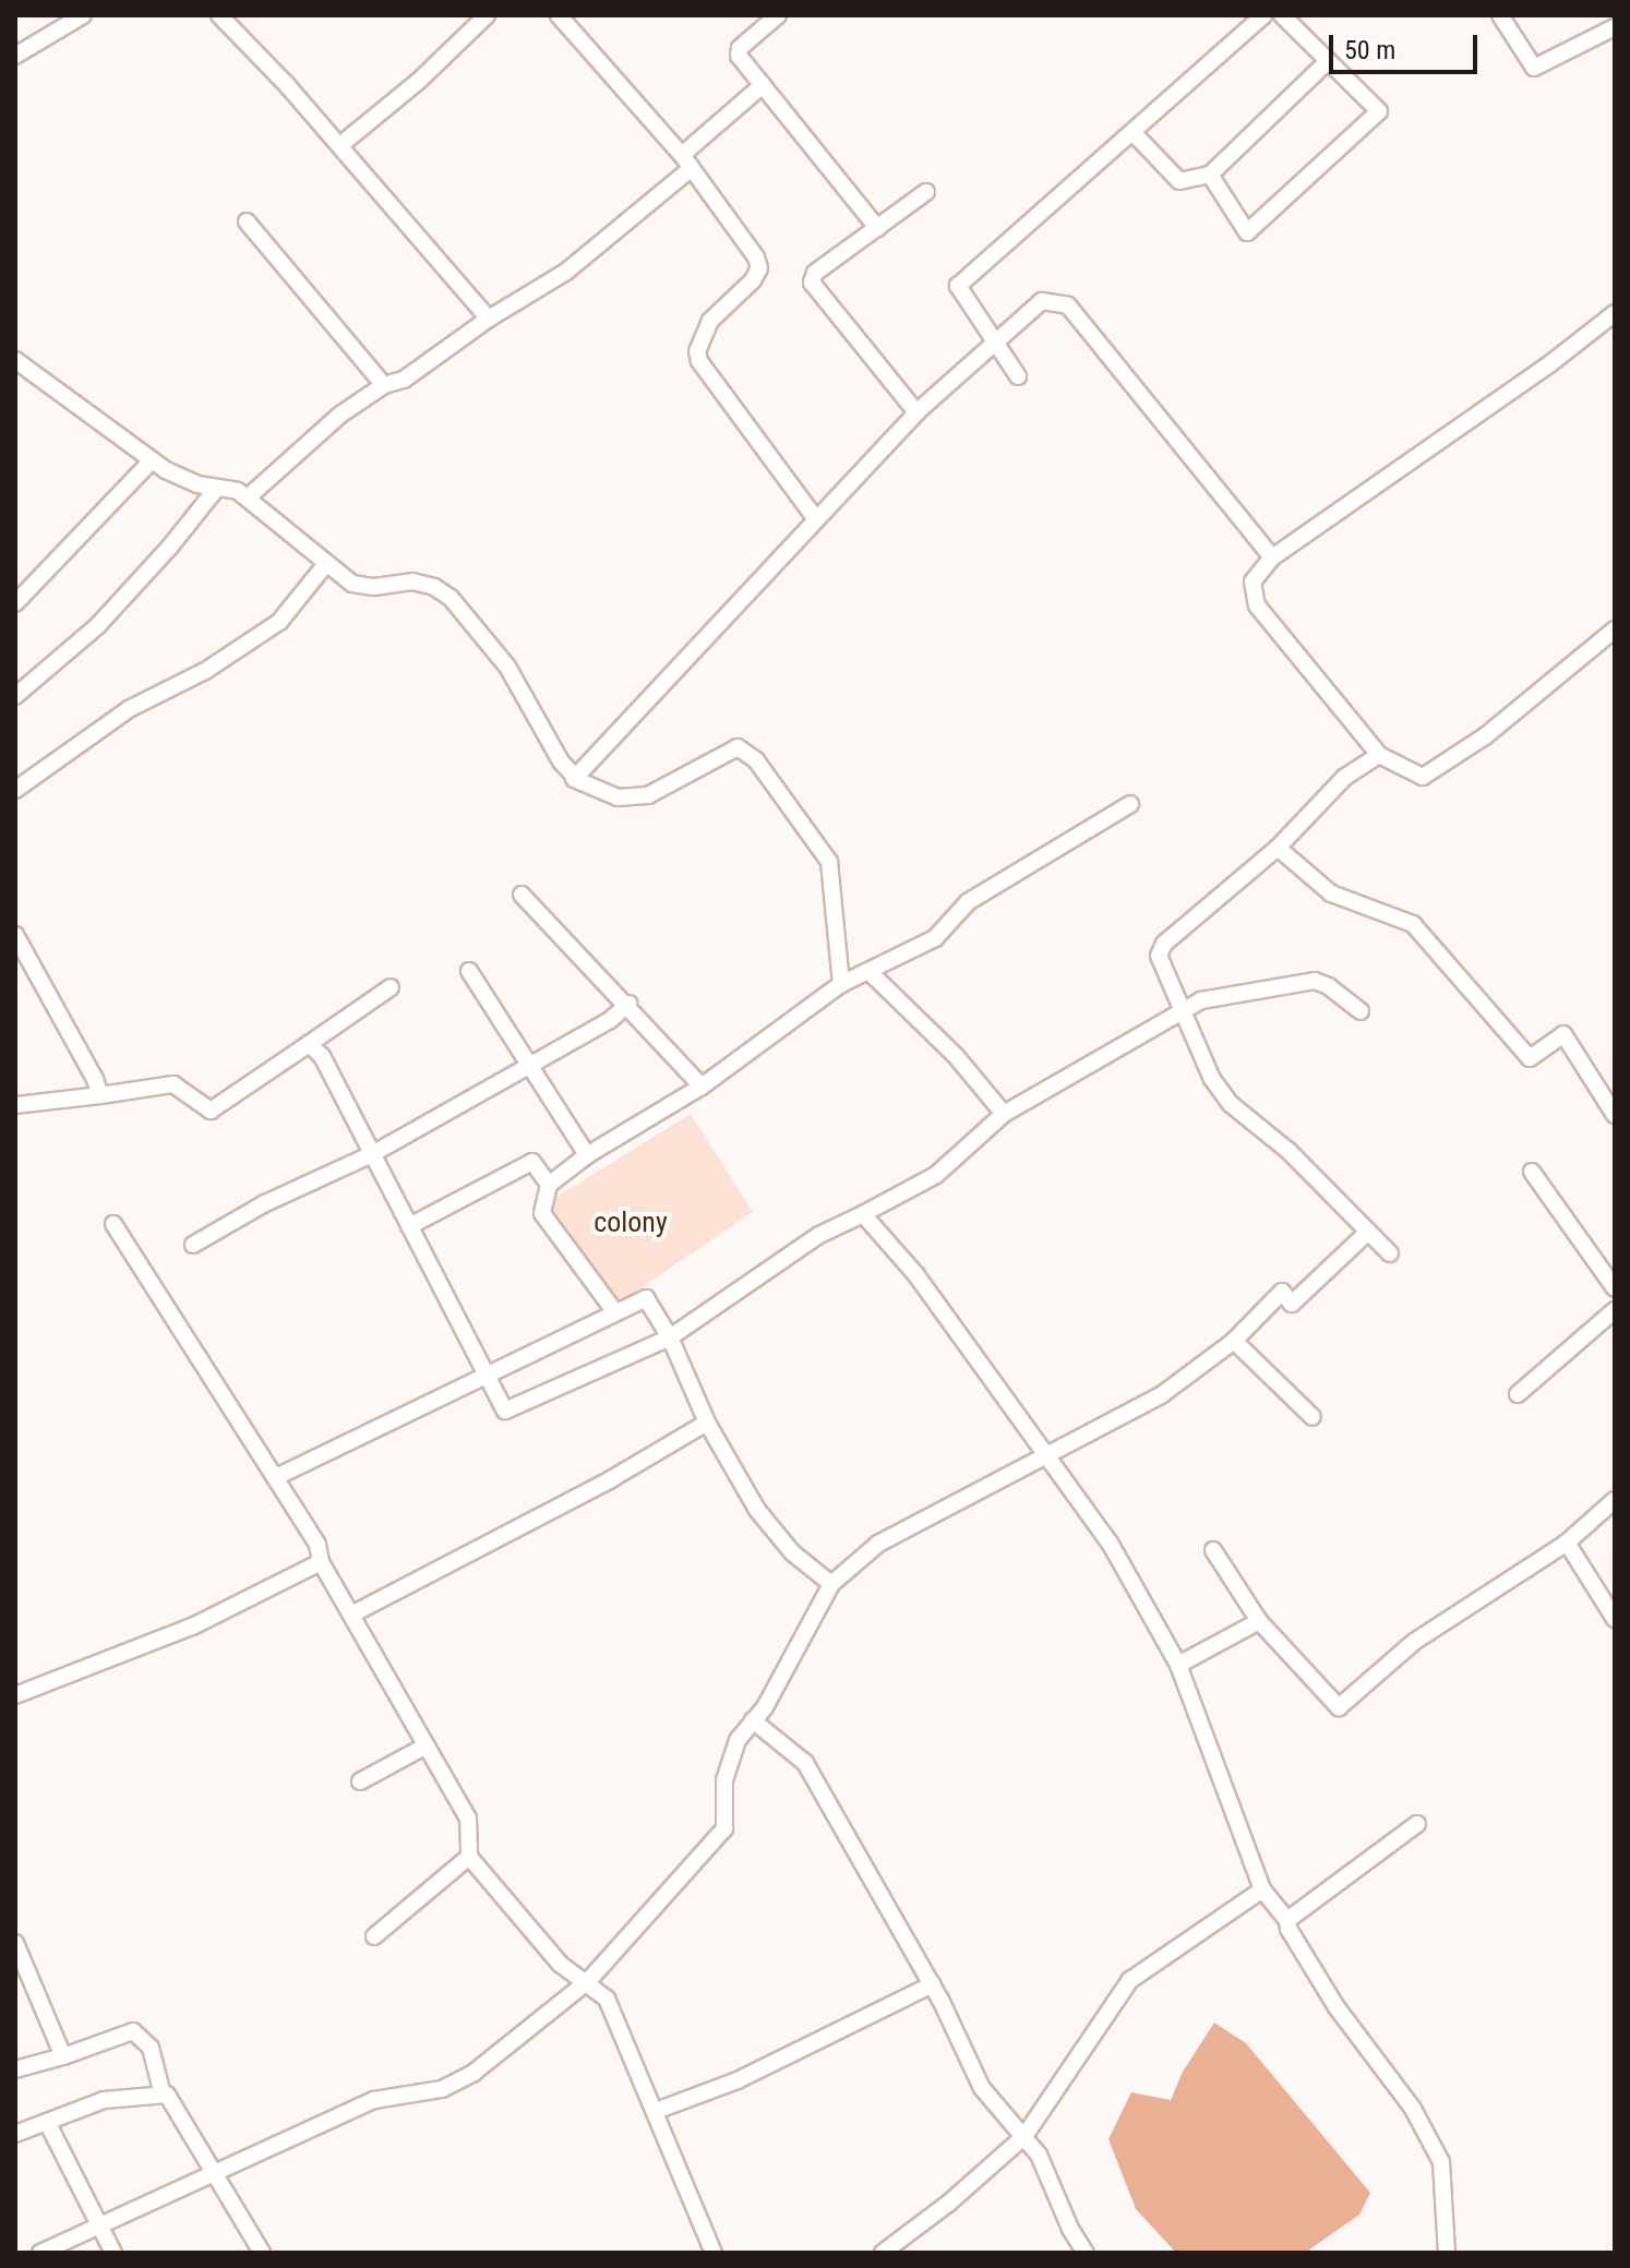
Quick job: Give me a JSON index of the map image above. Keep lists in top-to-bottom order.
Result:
{
  "parks": ["colony"],
  "scale_bar": "50 m"
}
